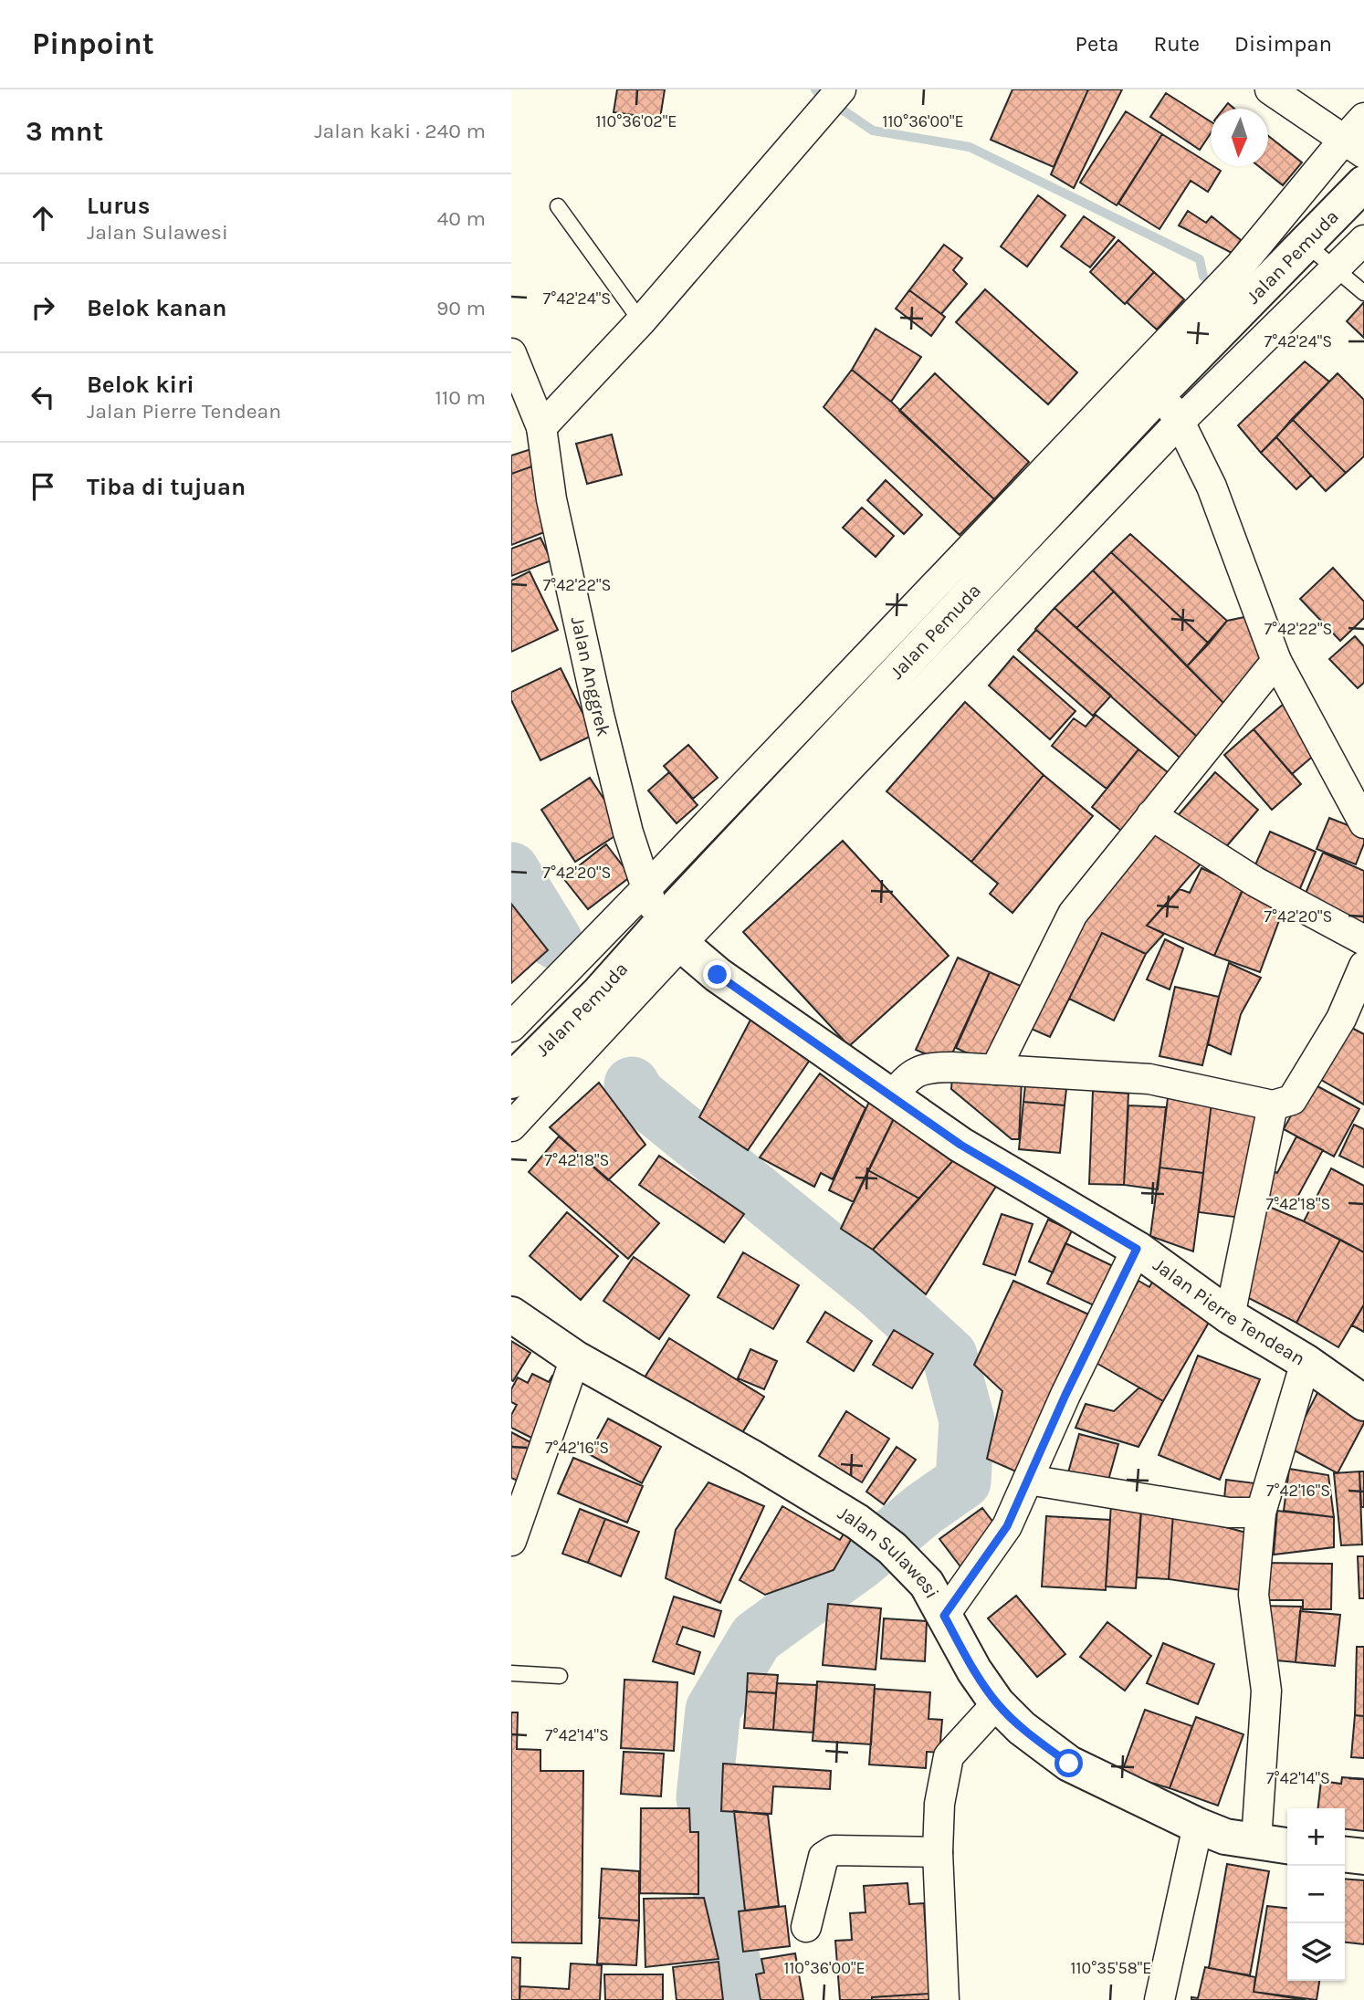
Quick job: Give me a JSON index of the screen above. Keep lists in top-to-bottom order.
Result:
{
  "streets": {
    "street": [
      "Jalan Pemuda",
      "Jalan Anggrek",
      "Jalan Pierre Tendean",
      "Jalan Sulawesi"
    ]
  },
  "crossings": [
    ["Jalan Pemuda", "Jalan Anggrek"],
    ["Jalan Pemuda", "Jalan Pierre Tendean"],
    ["Jalan Anggrek", "Jalan Pierre Tendean"]
  ],
  "north": "bottom",
  "page": {
    "header": "Pinpoint",
    "nav": ["Peta", "Rute", "Disimpan"],
    "heading": ["3 mnt", "Jalan kaki · 240 m"],
    "list": [
      ["Lurus", "Jalan Sulawesi", "40 m"],
      ["Belok kanan", "90 m"],
      ["Belok kiri", "Jalan Pierre Tendean", "110 m"],
      "Tiba di tujuan"
    ],
    "map_buttons": ["+", "−"]
  },
  "coordinates": [
    "110°36'02\"E",
    "110°36'00\"E",
    "7°42'24\"S",
    "7°42'22\"S",
    "7°42'20\"S",
    "7°42'18\"S",
    "7°42'16\"S",
    "7°42'14\"S",
    "110°35'58\"E"
  ]
}
